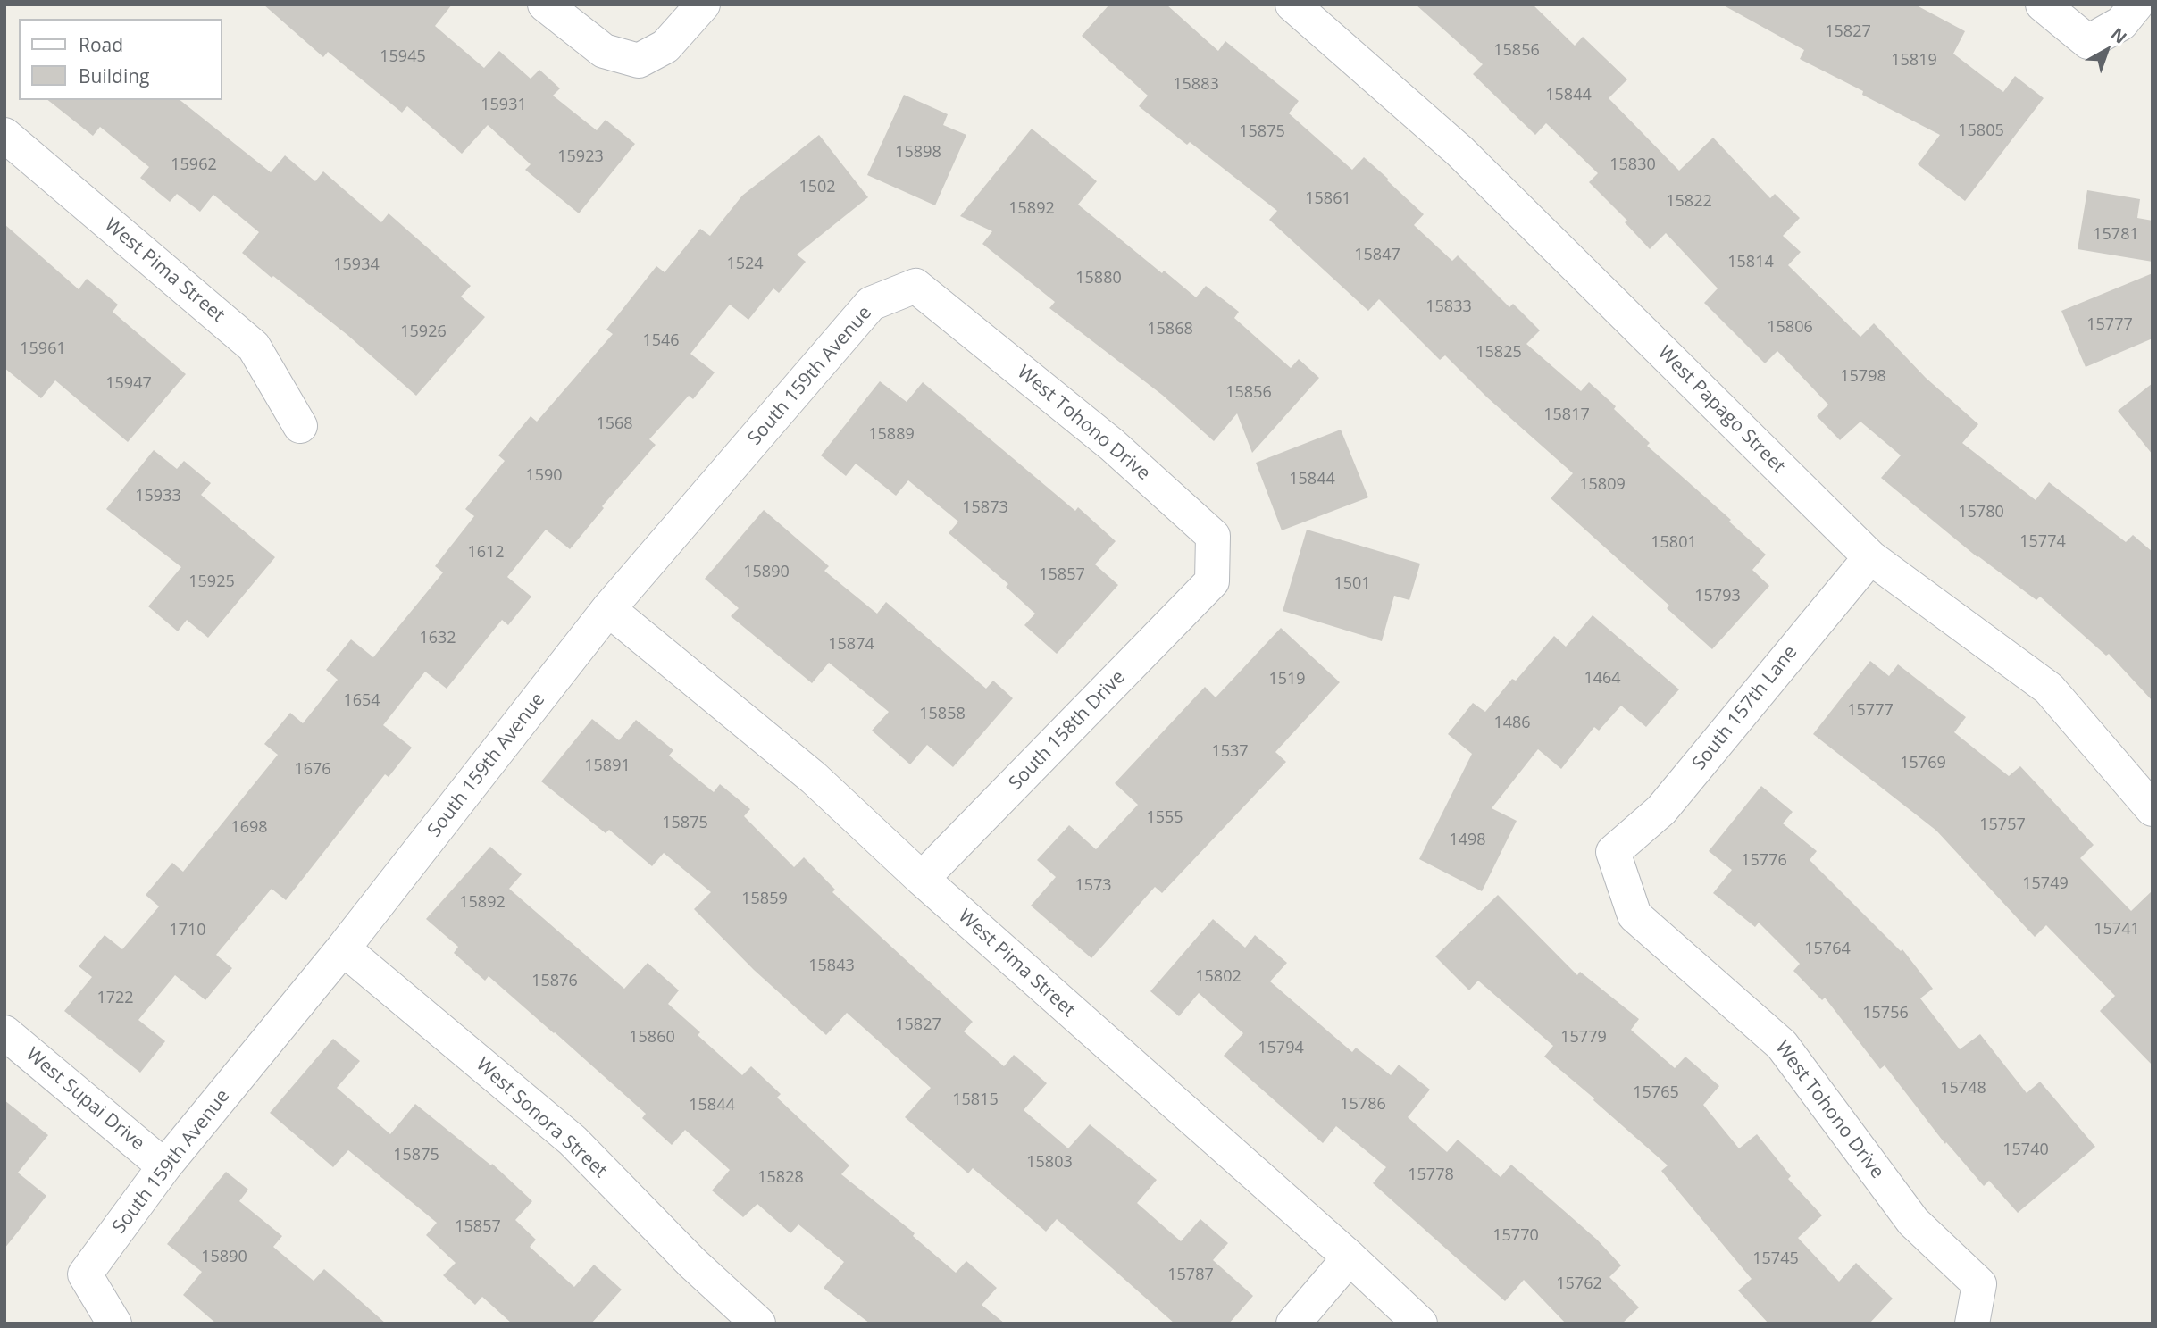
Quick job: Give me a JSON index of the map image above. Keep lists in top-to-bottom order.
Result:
{
  "streets": {
    "street": [
      "West Pima Street",
      "South 159th Avenue",
      "West Papago Street",
      "West Tohono Drive",
      "South 157th Lane",
      "South 158th Drive",
      "West Supai Drive",
      "West Sonora Street"
    ]
  },
  "crossings": [
    ["West Pima Street", "South 159th Avenue"],
    ["West Pima Street", "South 158th Drive"],
    ["South 159th Avenue", "West Tohono Drive"],
    ["South 159th Avenue", "West Supai Drive"],
    ["South 159th Avenue", "West Sonora Street"],
    ["West Papago Street", "South 157th Lane"],
    ["West Tohono Drive", "South 157th Lane"],
    ["West Tohono Drive", "South 158th Drive"]
  ],
  "house_numbers": [
    "15827",
    "15856",
    "15945",
    "15819",
    "15883",
    "15844",
    "15931",
    "15805",
    "15875",
    "15898",
    "15923",
    "15962",
    "15830",
    "1502",
    "15861",
    "15822",
    "15892",
    "15781",
    "15847",
    "15814",
    "1524",
    "15934",
    "15880",
    "15833",
    "15777",
    "15806",
    "15868",
    "15926",
    "1546",
    "15961",
    "15825",
    "15798",
    "15947",
    "15856",
    "15817",
    "1568",
    "15889",
    "1590",
    "15844",
    "15809",
    "15933",
    "15873",
    "15780",
    "15774",
    "15801",
    "1612",
    "15890",
    "15857",
    "15925",
    "1501",
    "15793",
    "1632",
    "15874",
    "1464",
    "1519",
    "1654",
    "15777",
    "15858",
    "1486",
    "1537",
    "15769",
    "15891",
    "1676",
    "1555",
    "15875",
    "15757",
    "1698",
    "1498",
    "15776",
    "15749",
    "1573",
    "15859",
    "15892",
    "15741",
    "1710",
    "15764",
    "15843",
    "15802",
    "15876",
    "1722",
    "15756",
    "15827",
    "15860",
    "15779",
    "15794",
    "15748",
    "15765",
    "15815",
    "15786",
    "15844",
    "15740",
    "15875",
    "15803",
    "15778",
    "15828",
    "15857",
    "15770",
    "15890",
    "15745",
    "15787",
    "15762"
  ],
  "legend": ["Road", "Building"],
  "north": "top right"
}
